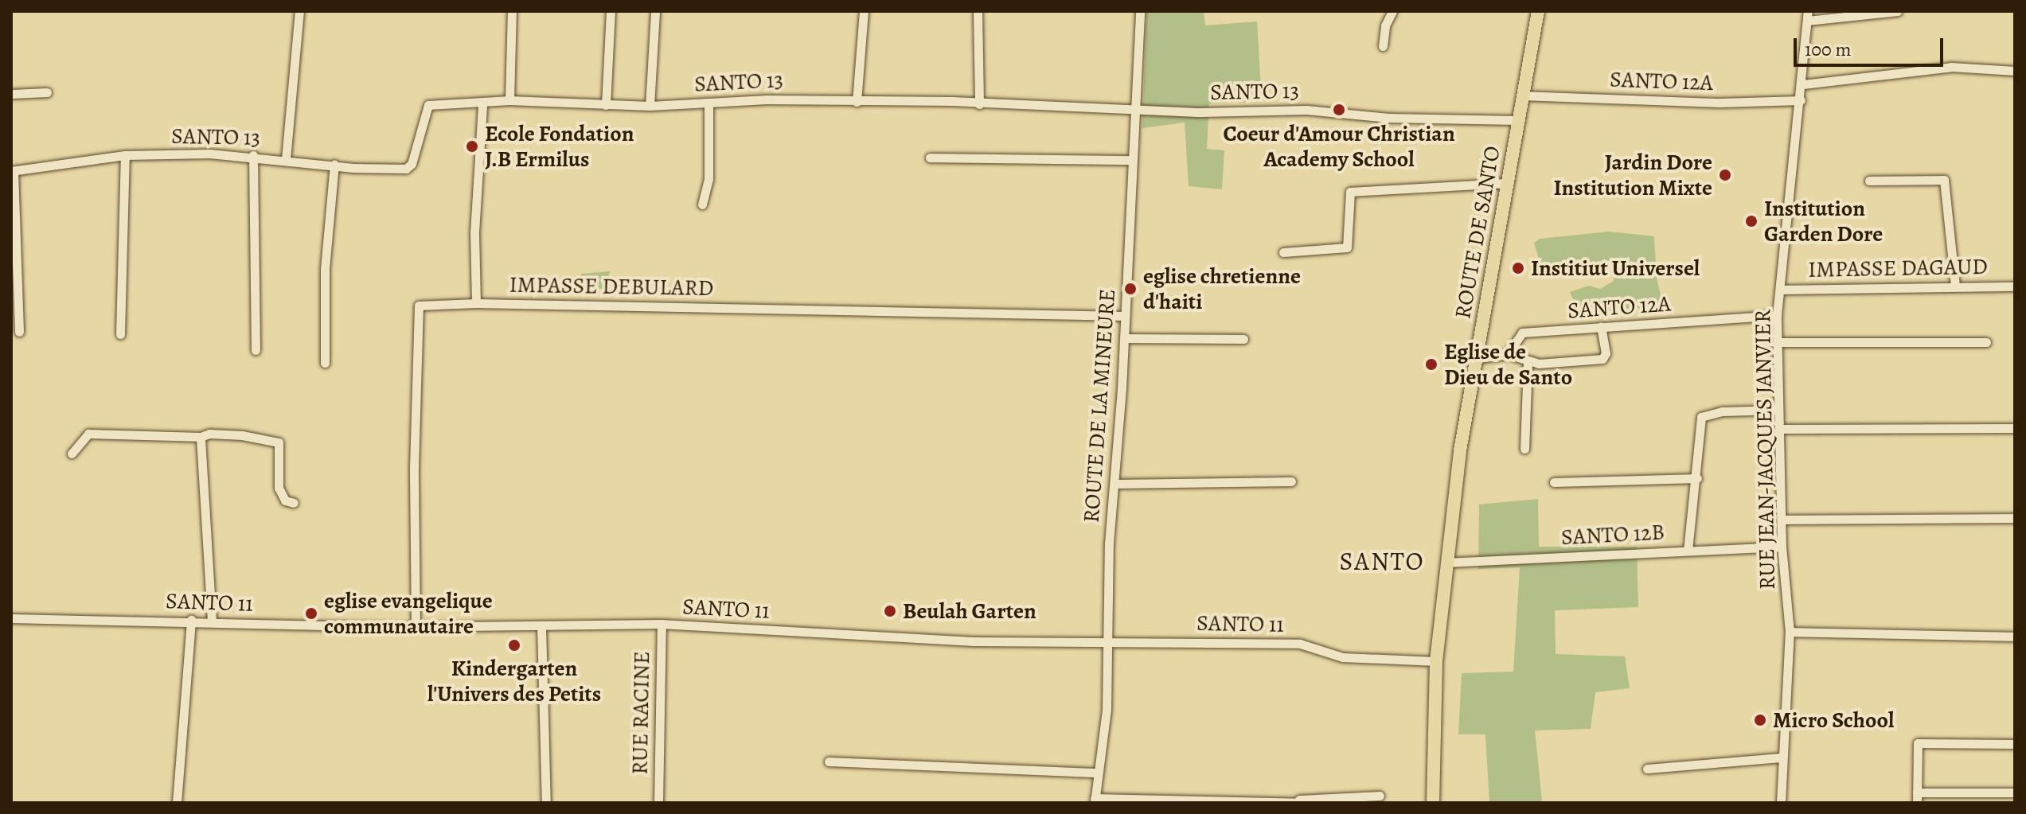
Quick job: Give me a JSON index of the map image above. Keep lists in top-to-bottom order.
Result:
{
  "streets": {
    "main road": ["ROUTE DE SANTO"],
    "street": [
      "SANTO 12A",
      "SANTO 13",
      "IMPASSE DAGAUD",
      "IMPASSE DEBULARD",
      "ROUTE DE LA MINEURE",
      "RUE JEAN-JACQUES JANVIER",
      "SANTO 12B",
      "SANTO 11",
      "RUE RACINE"
    ]
  },
  "crossings": [
    ["SANTO 12A", "ROUTE DE SANTO"],
    ["SANTO 12A", "RUE JEAN-JACQUES JANVIER"],
    ["SANTO 13", "ROUTE DE SANTO"],
    ["SANTO 13", "ROUTE DE LA MINEURE"],
    ["ROUTE DE SANTO", "SANTO 12B"],
    ["ROUTE DE SANTO", "SANTO 11"],
    ["IMPASSE DAGAUD", "RUE JEAN-JACQUES JANVIER"],
    ["IMPASSE DEBULARD", "ROUTE DE LA MINEURE"],
    ["IMPASSE DEBULARD", "SANTO 11"],
    ["ROUTE DE LA MINEURE", "SANTO 11"],
    ["RUE JEAN-JACQUES JANVIER", "SANTO 12B"],
    ["SANTO 11", "RUE RACINE"]
  ],
  "districts": ["SANTO"],
  "places": [
    "Coeur d'Amour Christian Academy School",
    "Ecole Fondation J.B Ermilus",
    "Jardin Dore Institution Mixte",
    "Institution Garden Dore",
    "Institiut Universel",
    "eglise chretienne d'haiti",
    "Eglise de Dieu de Santo",
    "Beulah Garten",
    "eglise evangelique communautaire",
    "Kindergarten l'Univers des Petits",
    "Micro School"
  ],
  "scale_bar": "100 m"
}
